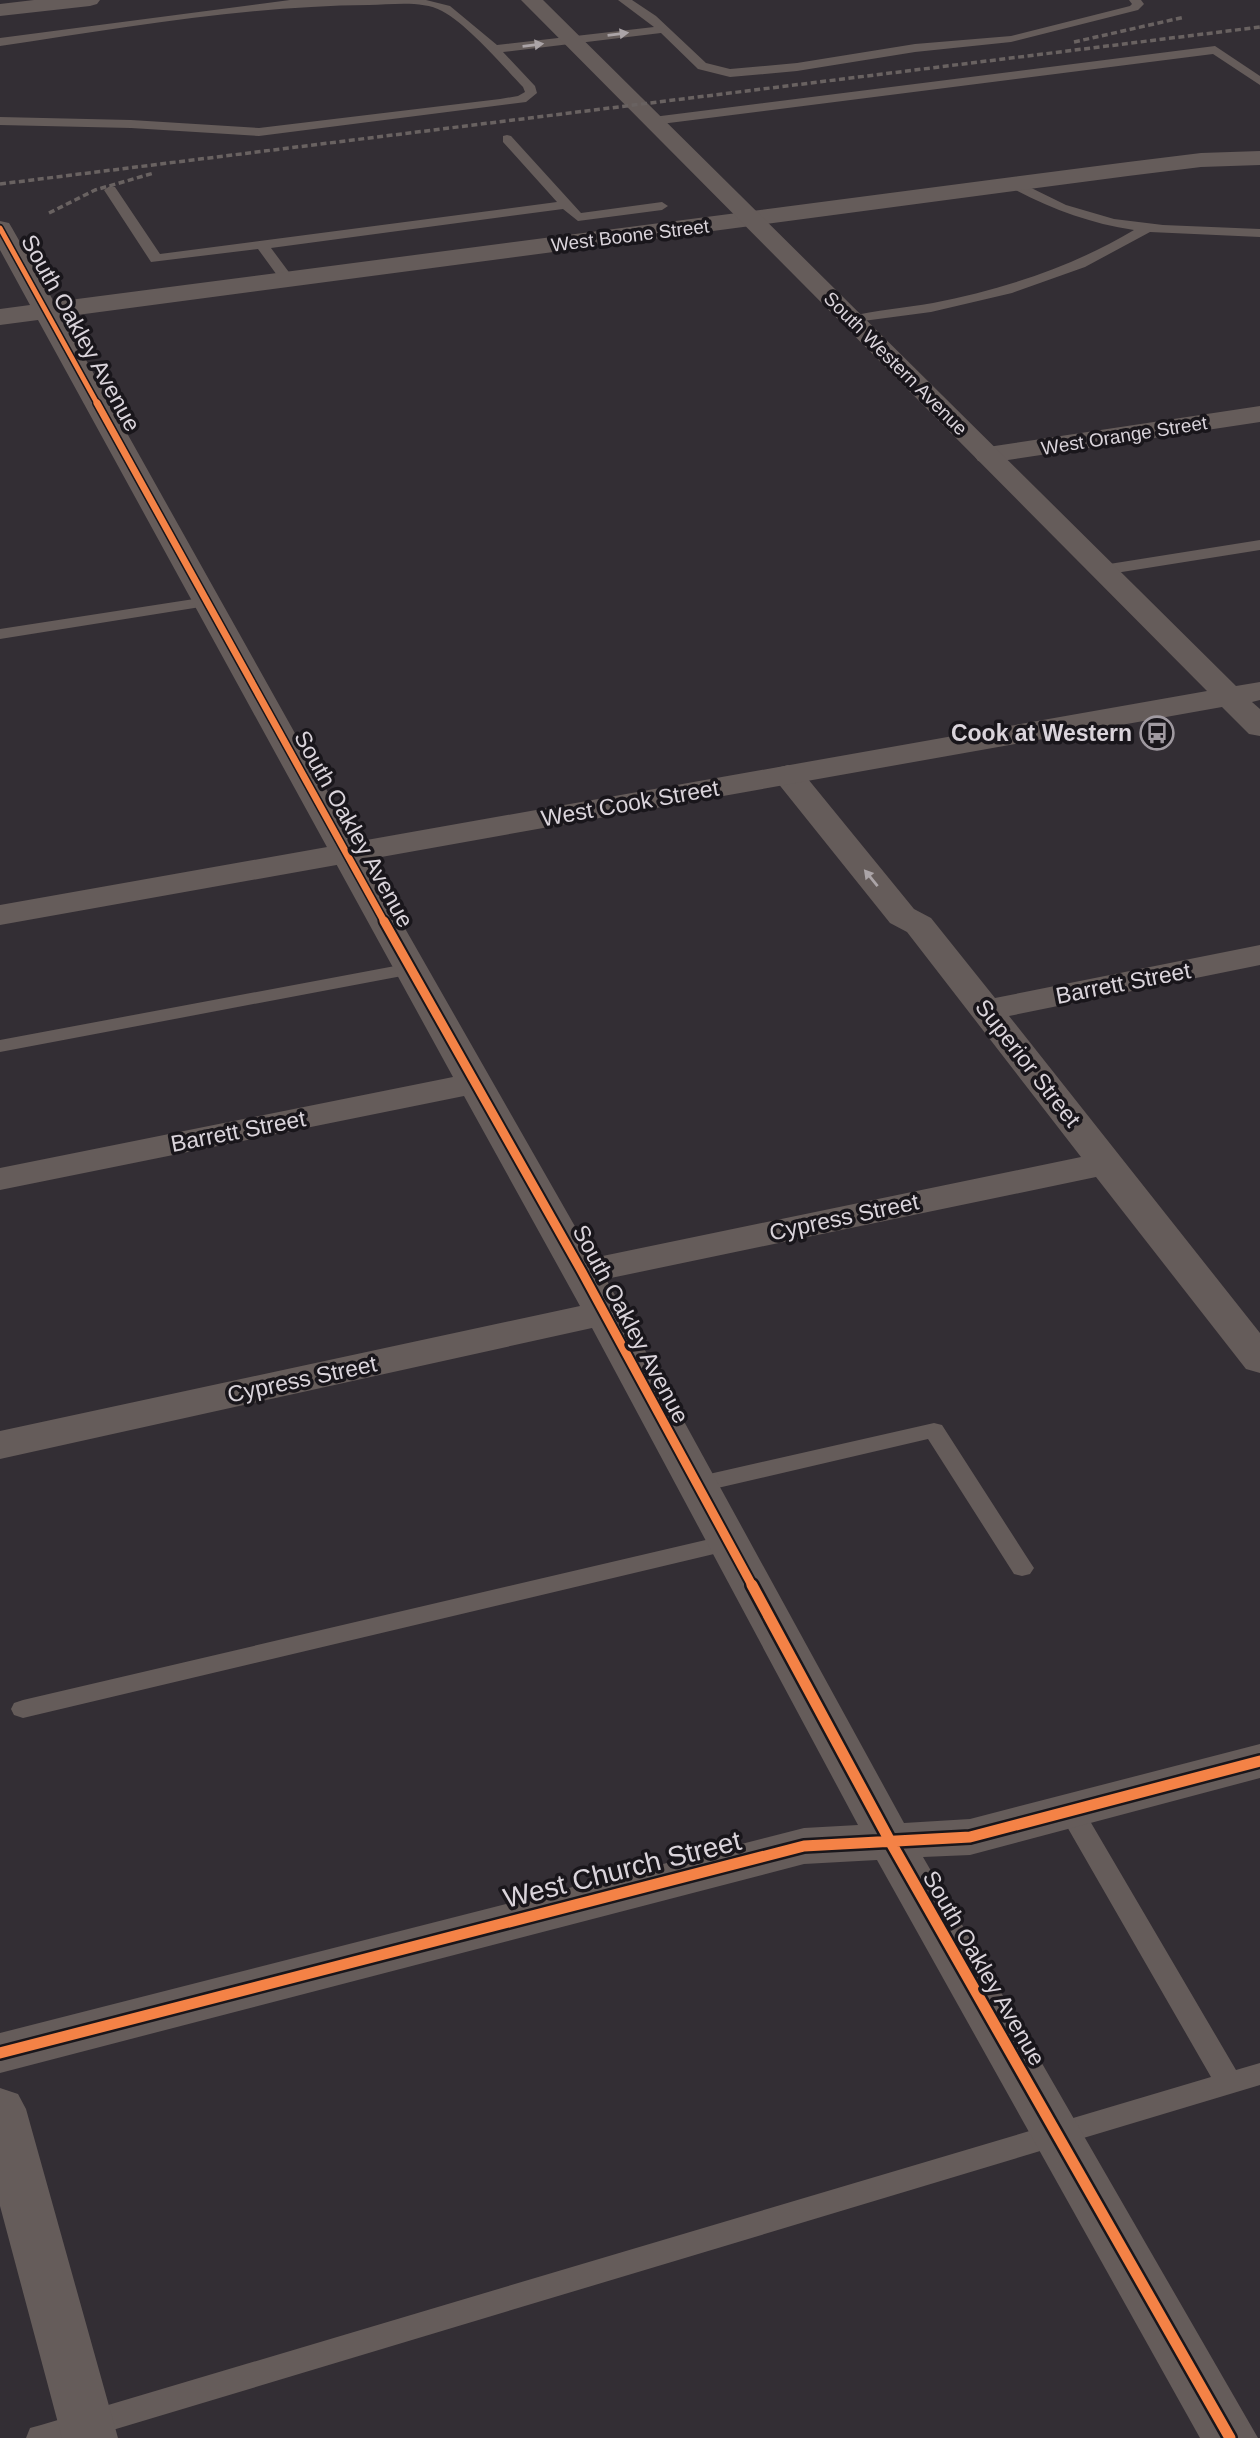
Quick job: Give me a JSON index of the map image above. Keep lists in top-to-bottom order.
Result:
{
  "streets": {
    "street": [
      "West Boone Street",
      "South Oakley Avenue",
      "South Western Avenue",
      "West Orange Street",
      "West Cook Street",
      "Barrett Street",
      "Superior Street",
      "Cypress Street",
      "West Church Street"
    ]
  },
  "crossings": [
    ["West Boone Street", "South Oakley Avenue"],
    ["West Boone Street", "South Western Avenue"],
    ["South Oakley Avenue", "West Cook Street"],
    ["South Oakley Avenue", "Barrett Street"],
    ["South Oakley Avenue", "Cypress Street"],
    ["South Oakley Avenue", "West Church Street"],
    ["South Western Avenue", "West Orange Street"],
    ["South Western Avenue", "West Cook Street"],
    ["West Cook Street", "Superior Street"],
    ["Barrett Street", "Superior Street"],
    ["Superior Street", "Cypress Street"]
  ],
  "one_way": ["Superior Street"],
  "places": {
    "bus stop": ["Cook at Western"]
  }
}
